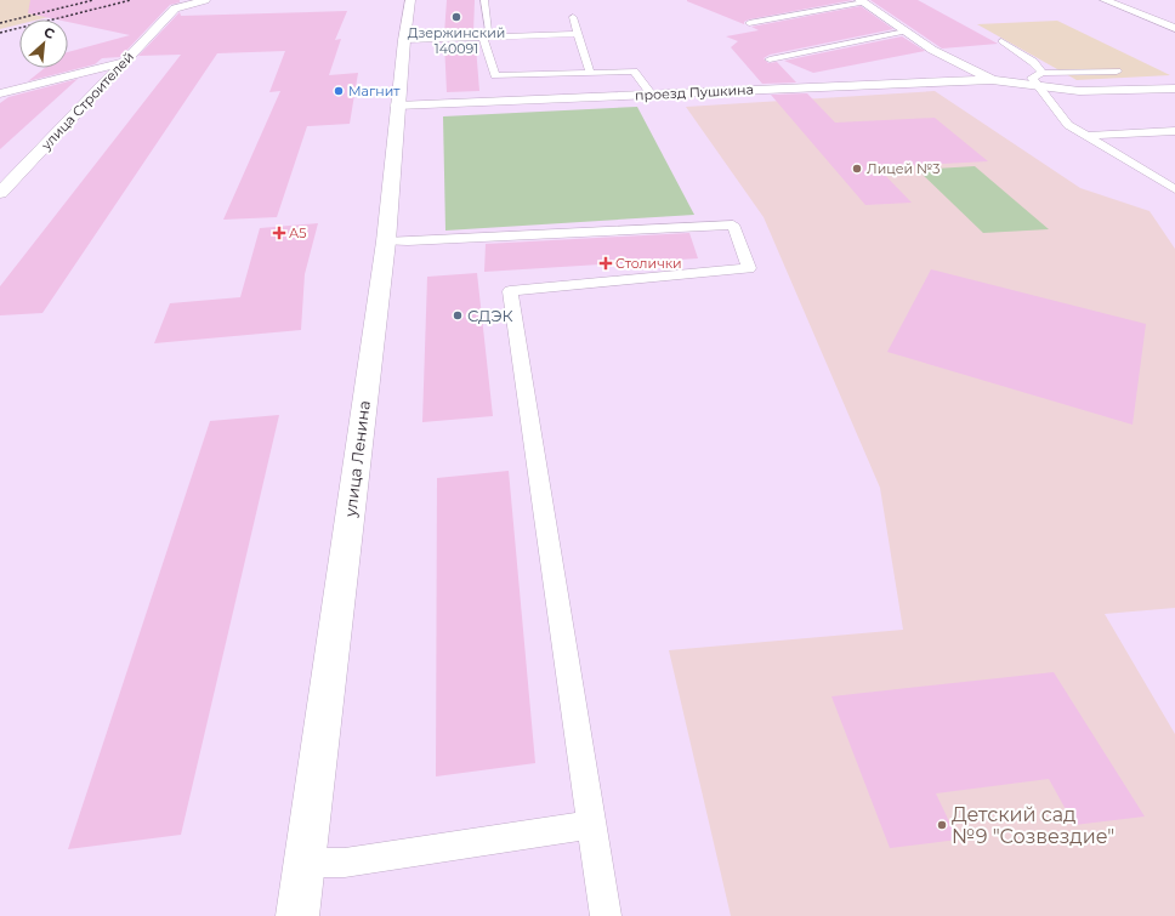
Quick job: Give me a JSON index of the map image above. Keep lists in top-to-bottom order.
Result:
{
  "streets": {
    "street": ["проезд Пушкина", "улица Строителей", "улица Ленина"]
  },
  "crossings": [
    ["проезд Пушкина", "улица Ленина"]
  ],
  "places": {
    "other": [
      "Дзержинский 140091",
      "Магнит",
      "Лицей №3",
      "СДЭК",
      "Детский сад №9 \"Созвездие\""
    ],
    "health": ["А5", "Столички"]
  },
  "north": "top right"
}
